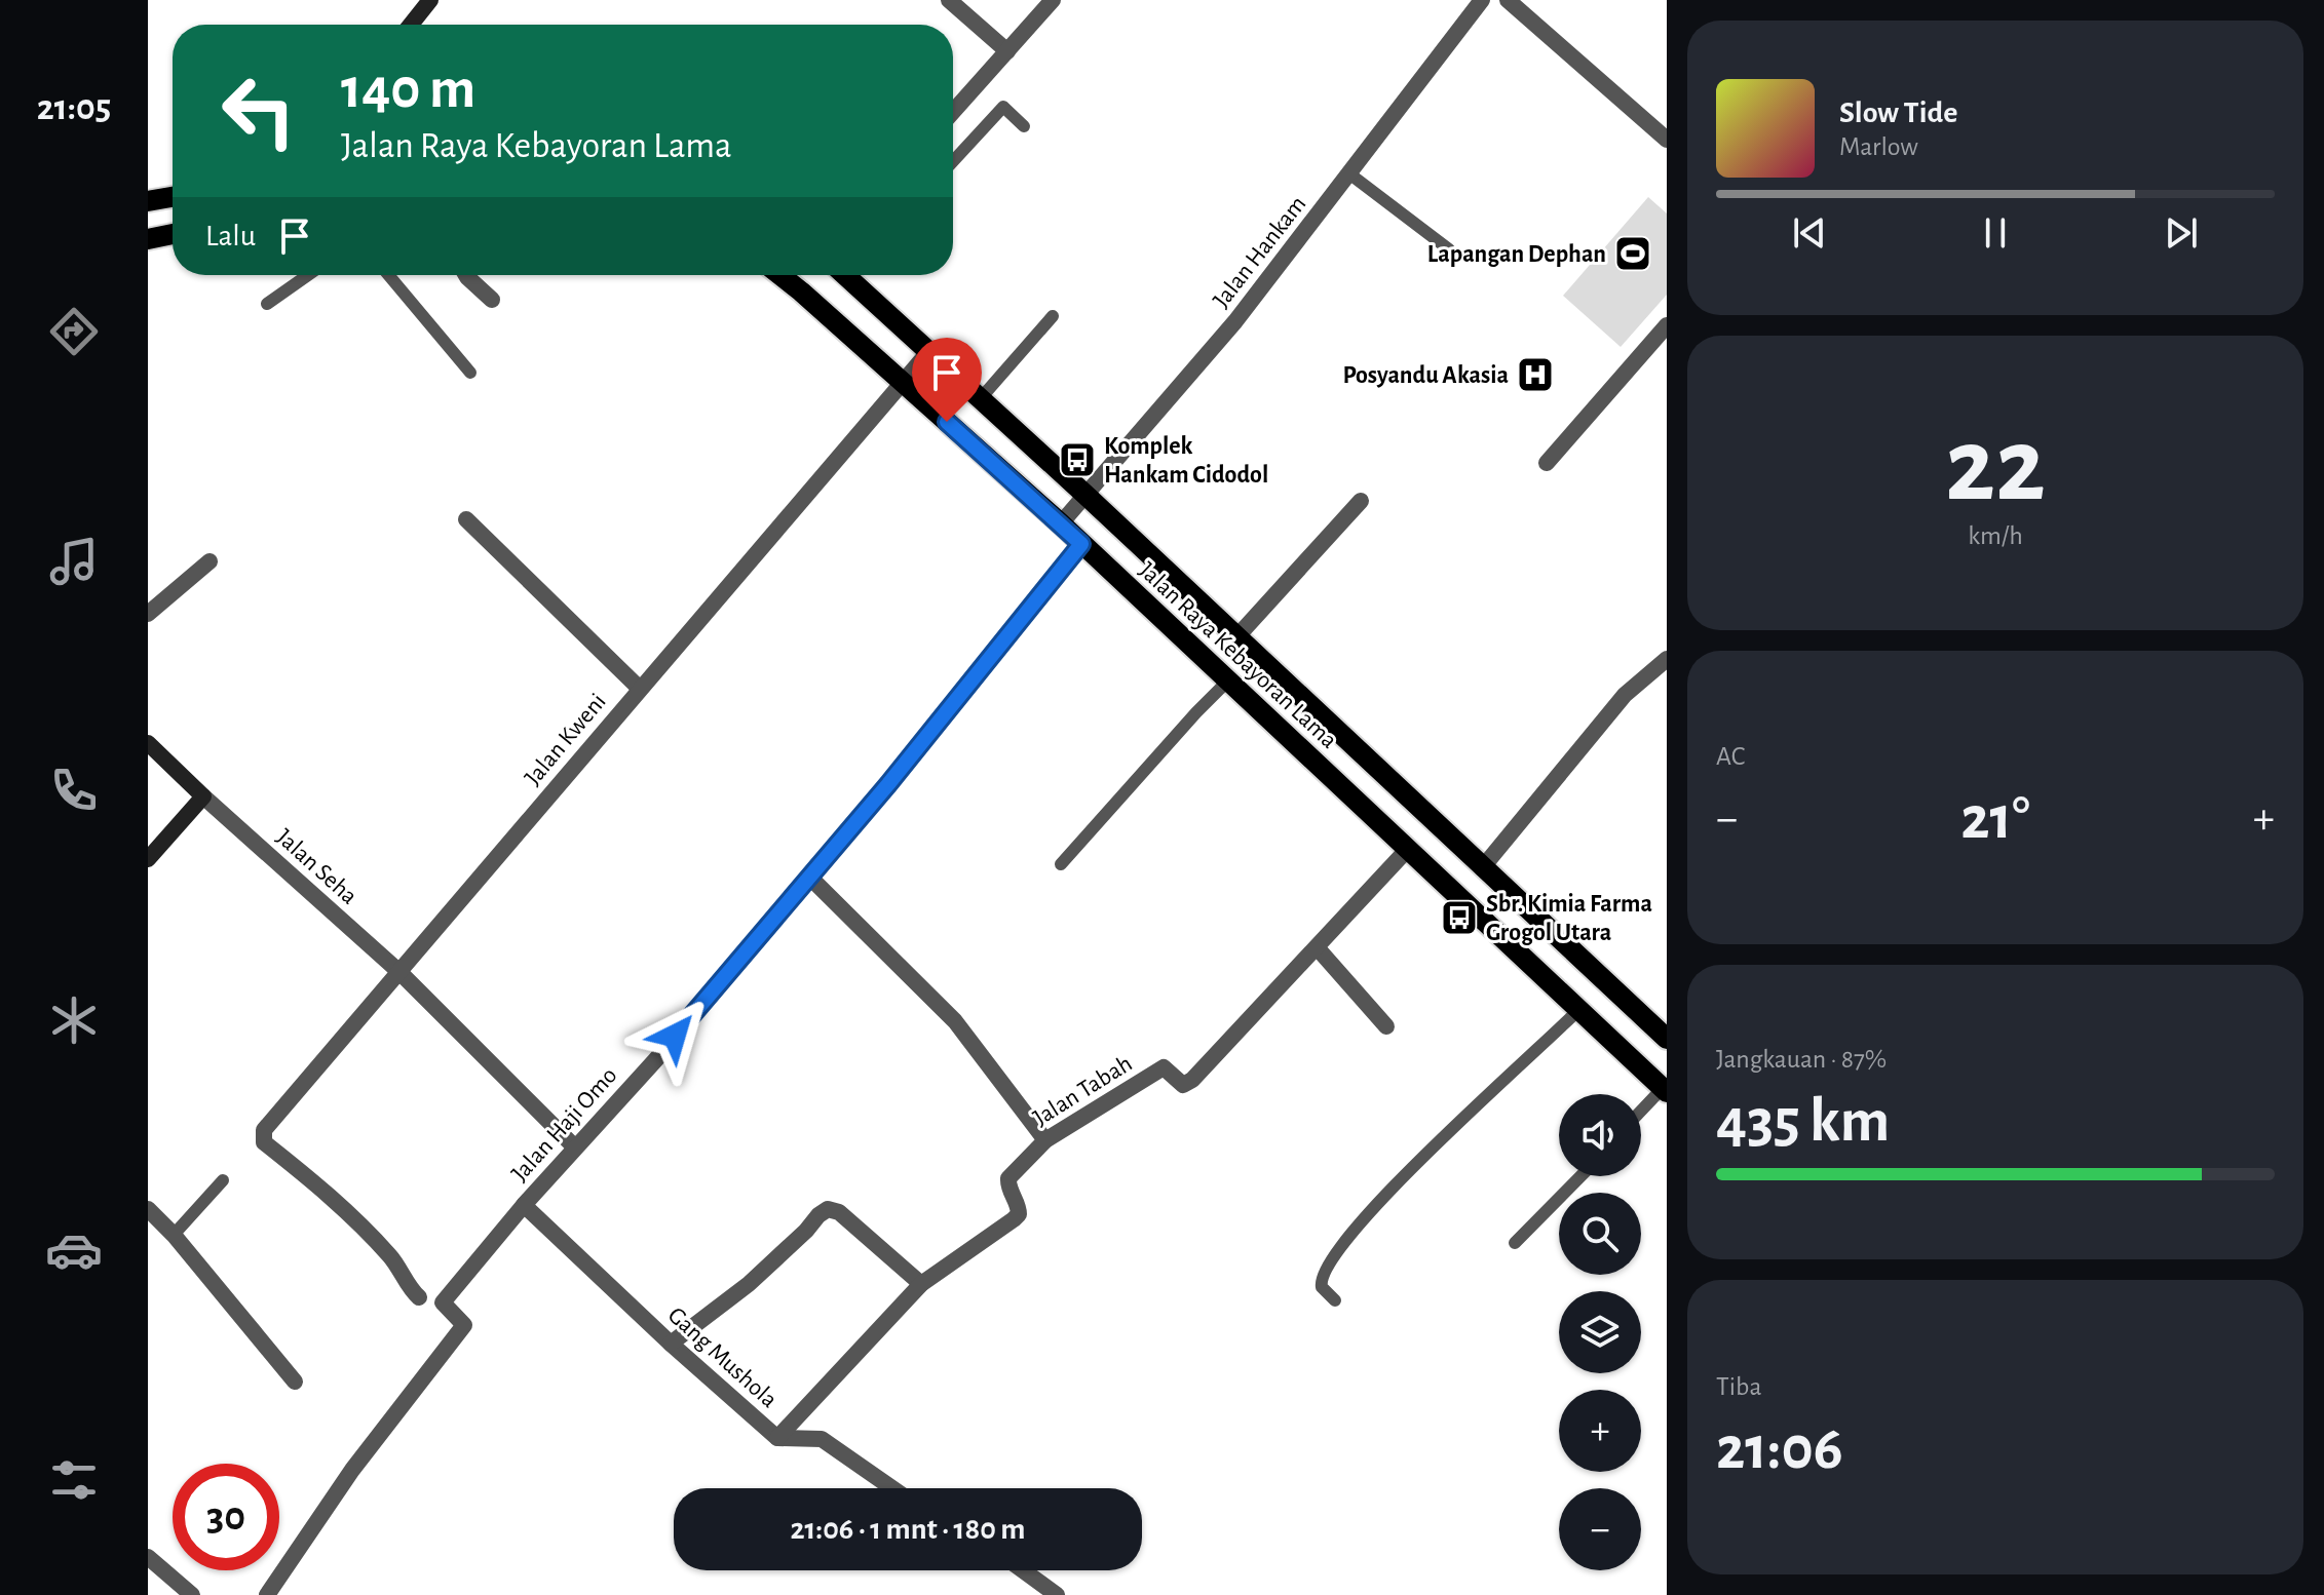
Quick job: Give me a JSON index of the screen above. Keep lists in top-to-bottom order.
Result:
{
  "streets": {
    "main road": ["Jalan Raya Kebayoran Lama"],
    "street": [
      "Jalan Hankam",
      "Jalan Kweni",
      "Jalan Seha",
      "Jalan Tabah",
      "Jalan Haji Omo",
      "Gang Mushola"
    ]
  },
  "crossings": [
    ["Jalan Hankam", "Jalan Raya Kebayoran Lama"],
    ["Jalan Raya Kebayoran Lama", "Jalan Kweni"],
    ["Jalan Raya Kebayoran Lama", "Jalan Tabah"],
    ["Jalan Raya Kebayoran Lama", "Jalan Haji Omo"],
    ["Jalan Kweni", "Jalan Seha"],
    ["Jalan Tabah", "Gang Mushola"],
    ["Jalan Haji Omo", "Gang Mushola"]
  ],
  "places": {
    "sports": ["Lapangan Dephan"],
    "hospital": ["Posyandu Akasia"],
    "bus stop": ["Komplek Hankam Cidodol", "Sbr. Kimia Farma Grogol Utara"]
  },
  "page": {
    "tabs": "21:05",
    "turn": ["140 m", "Jalan Raya Kebayoran Lama"],
    "song": ["Slow Tide", "Marlow"],
    "then": "Lalu",
    "tile": [
      ["22", "km/h"],
      "AC",
      ["Jangkauan · 87%", "435 km"],
      ["Tiba", "21:06"]
    ],
    "heat": ["−", "21°", "+"],
    "map_buttons": ["+", "−"],
    "limit": "30",
    "trip": "21:06 · 1 mnt · 180 m"
  }
}
